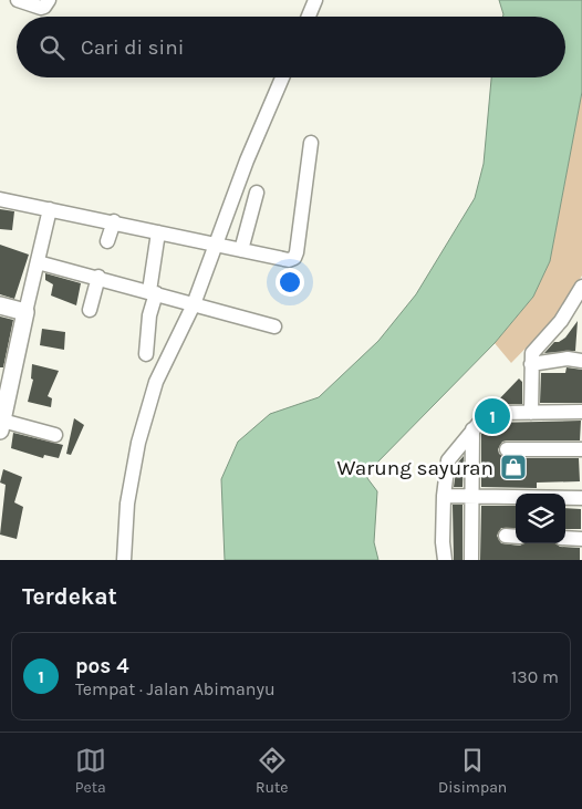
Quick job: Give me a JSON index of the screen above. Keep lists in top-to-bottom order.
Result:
{
  "places": {
    "shop": ["Warung sayuran"]
  },
  "page": {
    "search": "Cari di sini",
    "pins": "1",
    "heading": "Terdekat",
    "list": [
      {
        "mark": "1",
        "name": "pos 4",
        "note": "Tempat · Jalan Abimanyu",
        "value": "130 m"
      }
    ],
    "nav": ["Peta", "Rute", "Disimpan"]
  }
}
